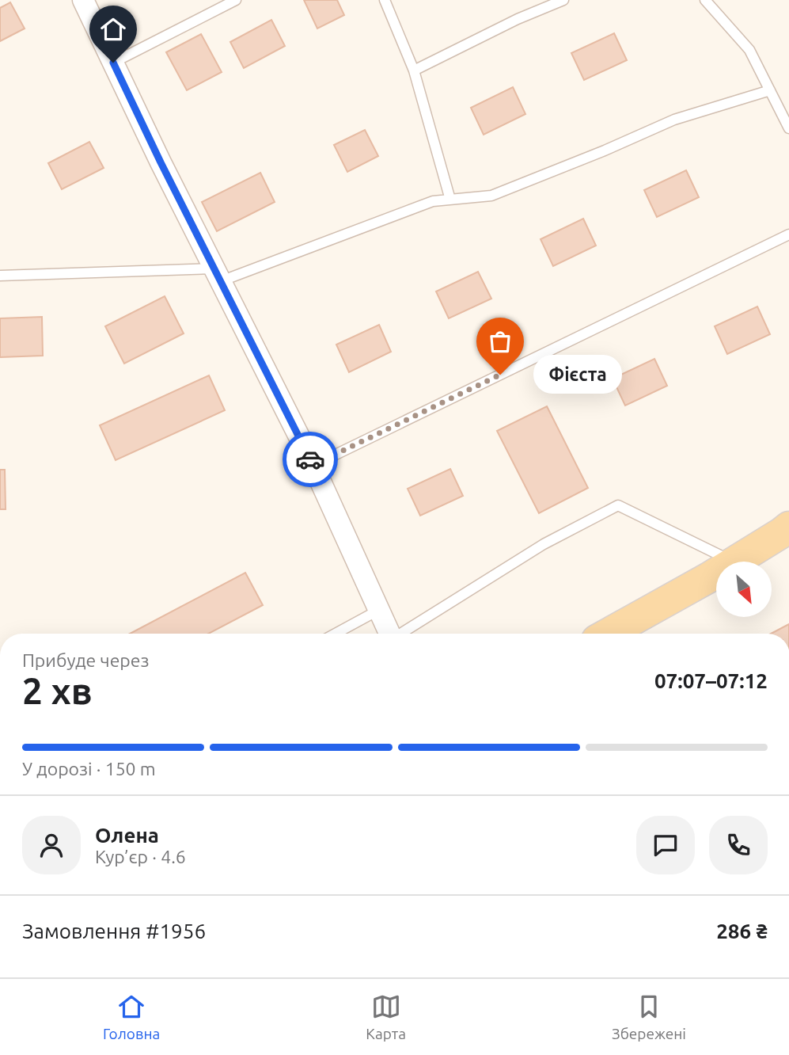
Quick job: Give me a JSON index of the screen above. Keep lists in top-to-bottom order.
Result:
{
  "places": ["Фієста"],
  "north": "bottom right",
  "page": {
    "bubble": "Фієста",
    "heading": ["2 хв", "Прибуде через", "07:07–07:12"],
    "panel": [
      "Олена",
      "Кур’єр · 4.6",
      "Замовлення #1956",
      "286 ₴"
    ],
    "bar": "У дорозі · 150 m",
    "tabs": ["Головна", "Карта", "Збережені"]
  }
}
